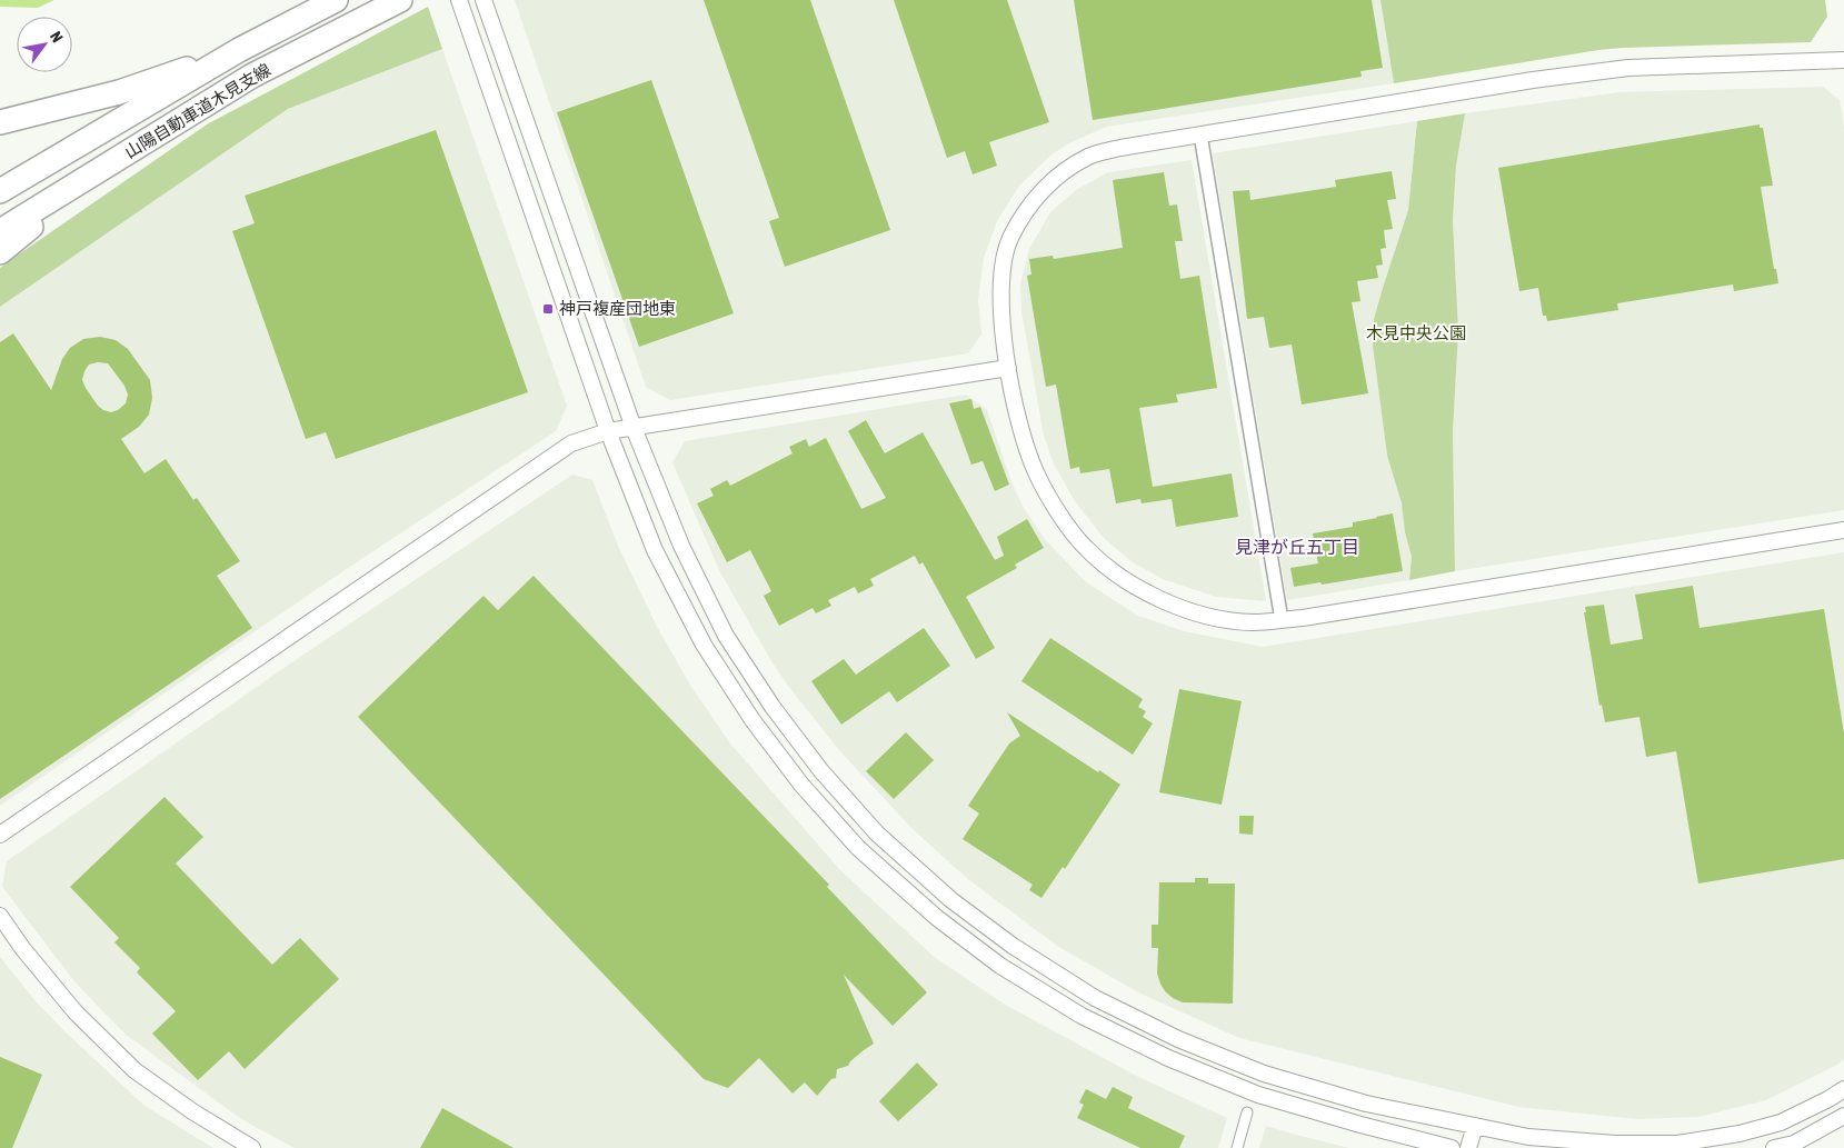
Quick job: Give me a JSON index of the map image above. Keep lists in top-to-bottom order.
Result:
{
  "streets": {
    "highway": ["山陽自動車道木見支線"]
  },
  "districts": ["見津が丘五丁目"],
  "parks": ["木見中央公園"],
  "places": {
    "transit": ["神戸複産団地東"]
  },
  "north": "top right"
}
